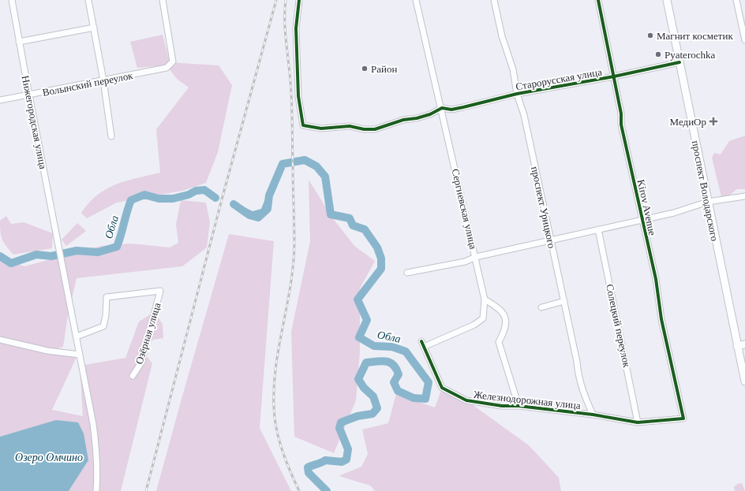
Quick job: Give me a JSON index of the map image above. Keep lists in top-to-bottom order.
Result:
{
  "streets": {
    "main road": ["проспект Володарского"],
    "street": [
      "Старорусская улица",
      "Волынский переулок",
      "Нижегородская улица",
      "проспект Урицкого",
      "Kirov Avenue",
      "Сергиевская улица",
      "Солецкий переулок",
      "Озёрная улица",
      "Железнодорожная улица"
    ]
  },
  "crossings": [
    ["Старорусская улица", "проспект Володарского"],
    ["Старорусская улица", "проспект Урицкого"],
    ["Старорусская улица", "Kirov Avenue"],
    ["Старорусская улица", "Сергиевская улица"],
    ["Волынский переулок", "Нижегородская улица"],
    ["Нижегородская улица", "Озёрная улица"],
    ["проспект Урицкого", "Железнодорожная улица"],
    ["Kirov Avenue", "Железнодорожная улица"],
    ["Сергиевская улица", "Железнодорожная улица"],
    ["Солецкий переулок", "Железнодорожная улица"]
  ],
  "water": ["Обла", "Озеро Омчино"],
  "places": {
    "other": ["Магнит косметик", "Pyaterochka", "Район"],
    "health": ["МедиОр"]
  }
}
